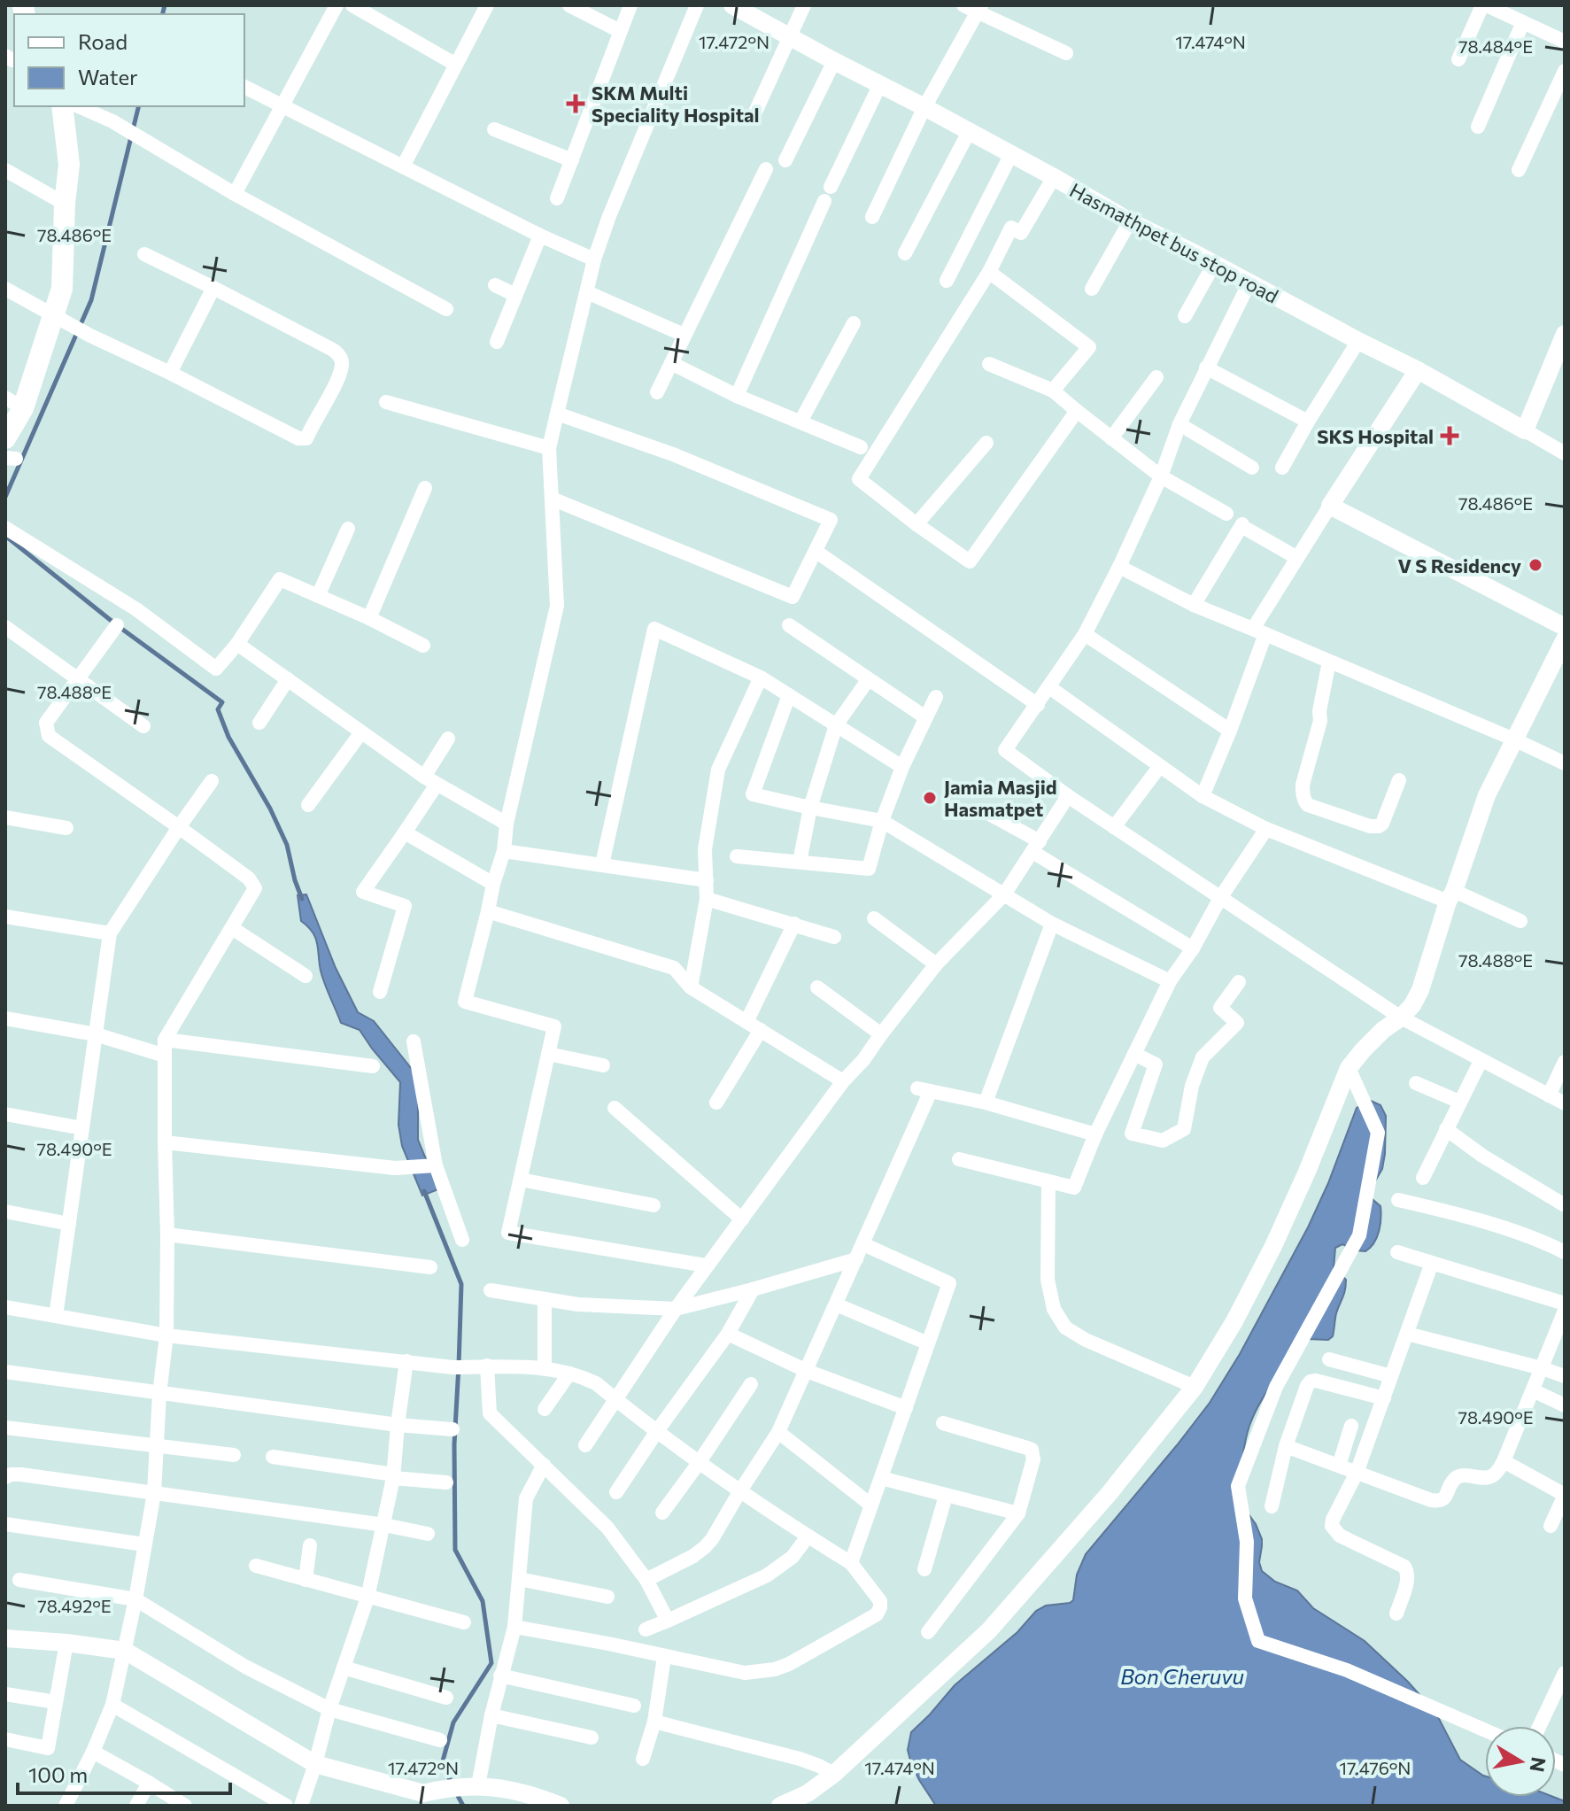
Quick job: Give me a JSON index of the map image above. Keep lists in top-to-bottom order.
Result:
{
  "streets": {
    "street": ["Hasmathpet bus stop road"]
  },
  "water": ["Bon Cheruvu"],
  "places": {
    "health": ["SKM Multi Speciality Hospital", "SKS Hospital"],
    "other": ["V S Residency", "Jamia Masjid Hasmatpet"]
  },
  "legend": ["Road", "Water"],
  "scale_bar": "100 m",
  "north": "right",
  "coordinates": [
    "17.472°N",
    "17.474°N",
    "78.484°E",
    "78.486°E",
    "78.488°E",
    "78.490°E",
    "78.492°E",
    "17.476°N"
  ]
}
